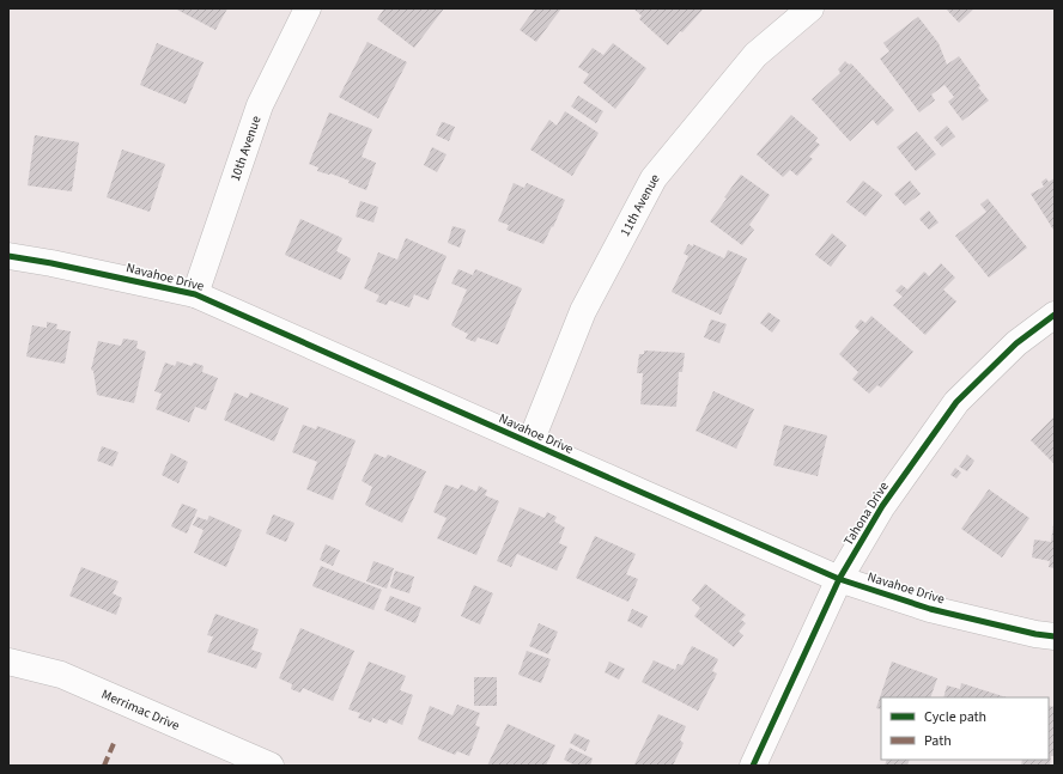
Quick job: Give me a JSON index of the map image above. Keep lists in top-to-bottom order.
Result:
{
  "streets": {
    "street": [
      "10th Avenue",
      "11th Avenue",
      "Navahoe Drive",
      "Tahona Drive",
      "Merrimac Drive"
    ]
  },
  "crossings": [
    ["10th Avenue", "Navahoe Drive"],
    ["11th Avenue", "Navahoe Drive"],
    ["Navahoe Drive", "Tahona Drive"]
  ],
  "legend": ["Cycle path", "Path"]
}
